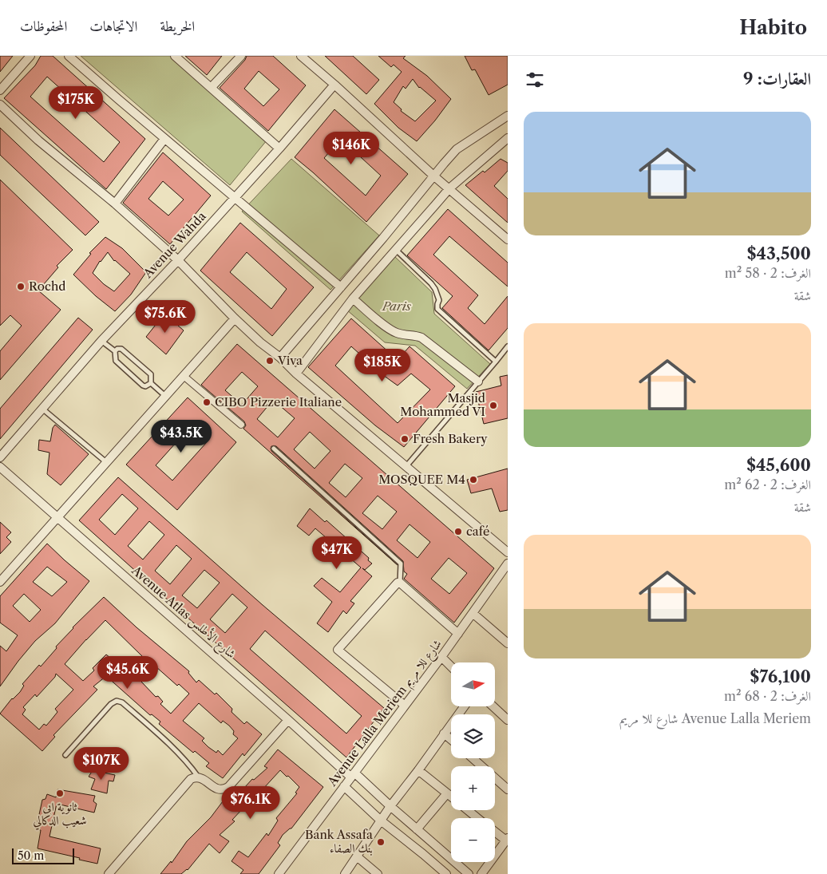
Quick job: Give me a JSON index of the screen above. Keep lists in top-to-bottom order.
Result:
{
  "streets": {
    "street": ["Avenue Wahda", "Avenue Atlas شارع الأطلس", "Avenue Lalla Meriem شارع للا مريم"]
  },
  "crossings": [
    ["Avenue Atlas شارع الأطلس", "Avenue Lalla Meriem شارع للا مريم"]
  ],
  "parks": ["Paris"],
  "places": [
    "Rochd",
    "Viva",
    "CIBO Pizzerie Italiane",
    "Masjid Mohammed VI",
    "Fresh Bakery",
    "MOSQUEE M4",
    "café",
    "ثانوية ابي شعيب الدكالي",
    "Bank Assafa بنك الصفاء"
  ],
  "scale_bar": "50 m",
  "north": "right",
  "page": {
    "header": "Habito",
    "nav": ["الخريطة", "الاتجاهات", "المحفوظات"],
    "heading": "العقارات: 9",
    "price": [
      "$175K",
      "$146K",
      "$75.6K",
      "$185K",
      "$43.5K",
      "$47K",
      "$45.6K",
      "$107K",
      "$76.1K"
    ],
    "list": [
      {
        "name": "$43,500",
        "note": "الغرف: 2 · 58 m² · شقة"
      },
      {
        "name": "$45,600",
        "note": "الغرف: 2 · 62 m² · شقة"
      },
      {
        "name": "$76,100",
        "note": "الغرف: 2 · 68 m² · Avenue Lalla Meriem شارع للا مريم"
      }
    ],
    "map_buttons": ["+", "−"],
    "scale": "50 m"
  }
}
